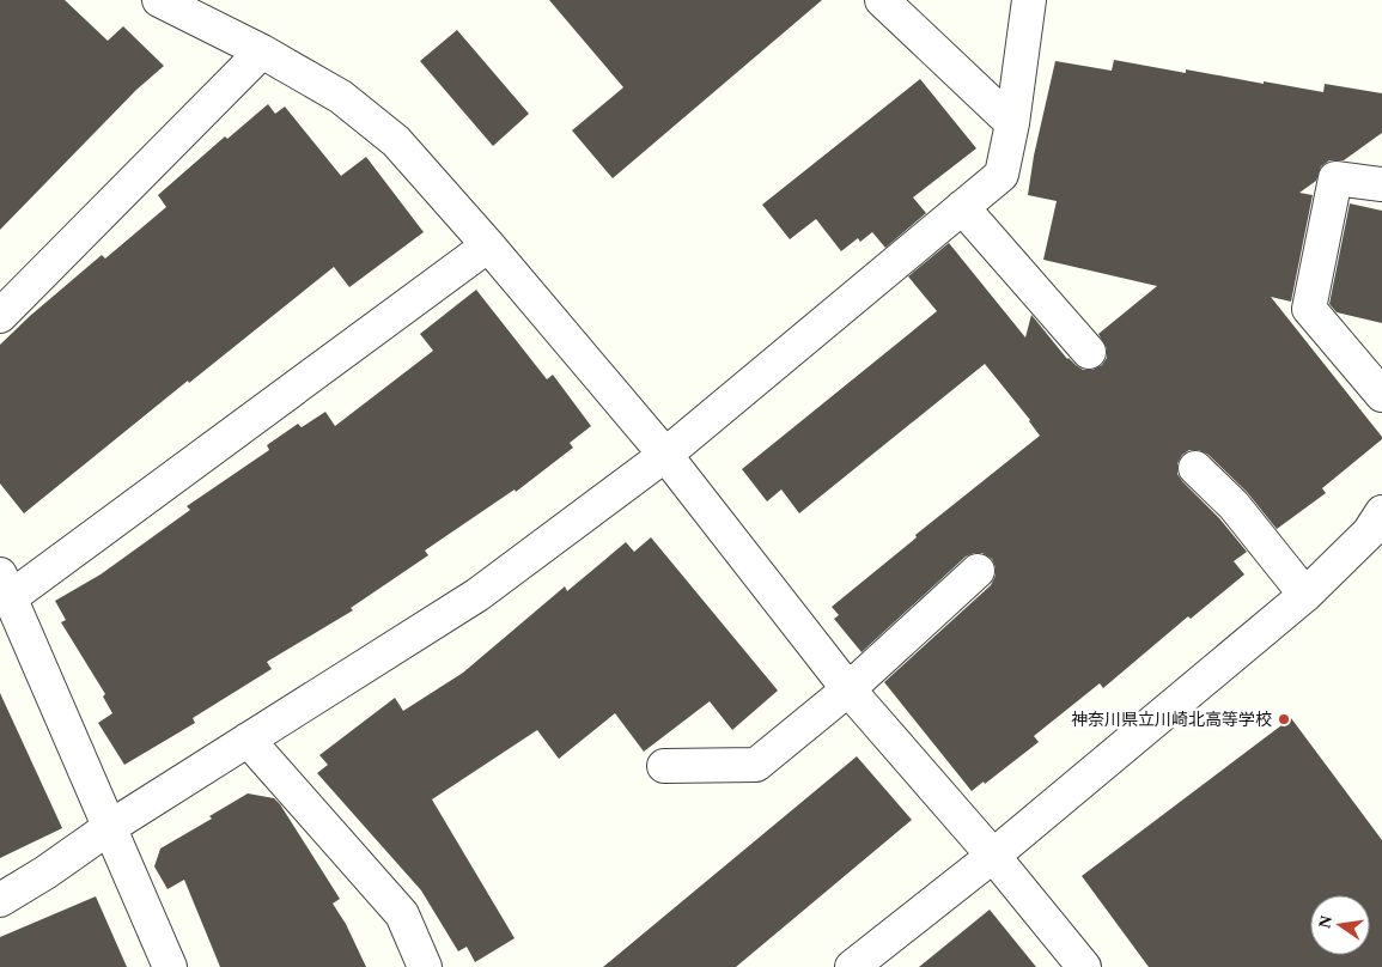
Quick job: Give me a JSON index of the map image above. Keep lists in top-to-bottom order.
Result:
{
  "places": ["神奈川県立川崎北高等学校"],
  "north": "left"
}
